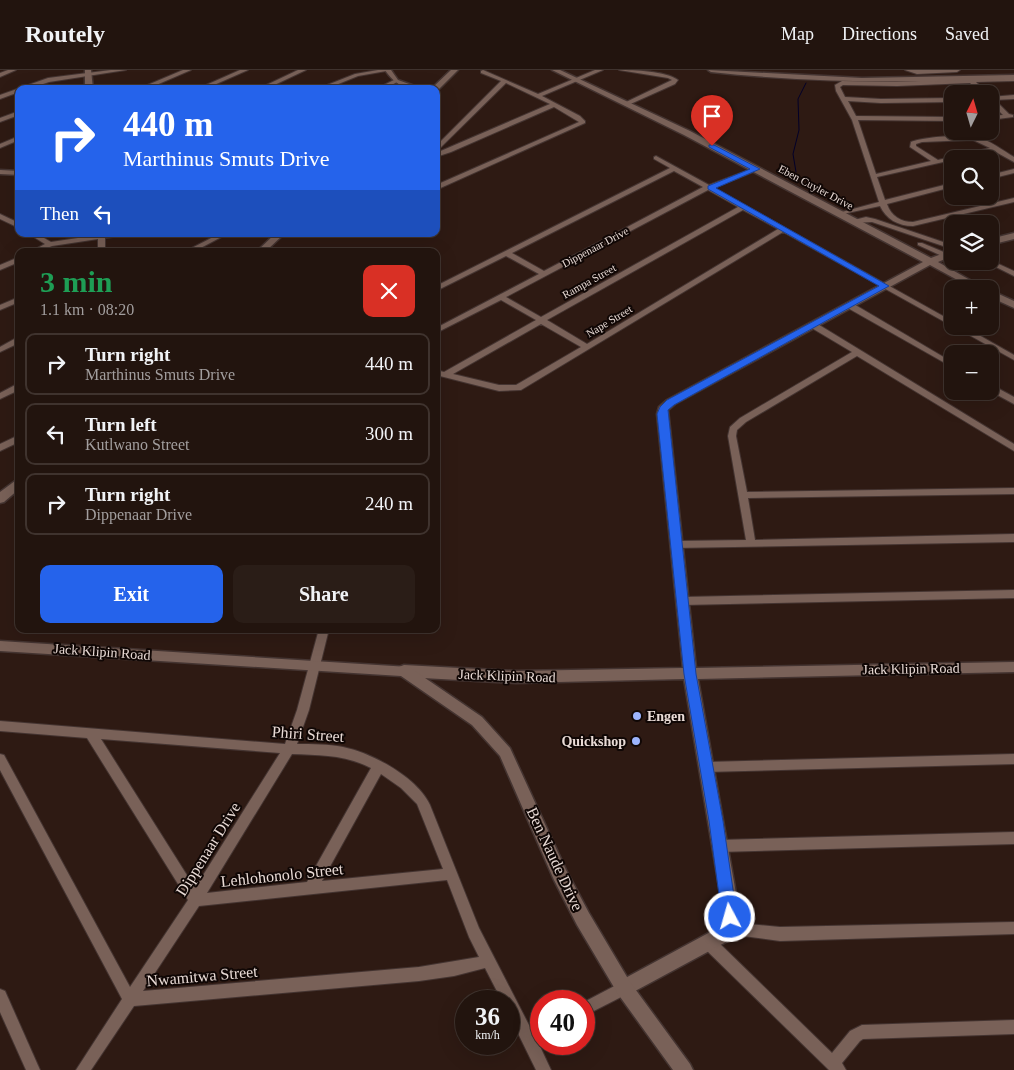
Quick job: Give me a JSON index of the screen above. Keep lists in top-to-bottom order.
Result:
{
  "streets": {
    "street": [
      "Eben Cuyler Drive",
      "Dippenaar Drive",
      "Rampa Street",
      "Nape Street",
      "Jack Klipin Road",
      "Phiri Street",
      "Ben Naude Drive",
      "Lehlohonolo Street",
      "Nwamitwa Street"
    ]
  },
  "crossings": [
    ["Eben Cuyler Drive", "Dippenaar Drive"],
    ["Dippenaar Drive", "Jack Klipin Road"],
    ["Dippenaar Drive", "Phiri Street"],
    ["Dippenaar Drive", "Lehlohonolo Street"],
    ["Dippenaar Drive", "Nwamitwa Street"],
    ["Rampa Street", "Nape Street"],
    ["Jack Klipin Road", "Ben Naude Drive"],
    ["Phiri Street", "Lehlohonolo Street"],
    ["Phiri Street", "Nwamitwa Street"]
  ],
  "places": ["Engen", "Quickshop"],
  "north": "top",
  "page": {
    "header": "Routely",
    "nav": ["Map", "Directions", "Saved"],
    "map_buttons": ["+", "−"],
    "turn": ["440 m", "Marthinus Smuts Drive"],
    "then": "Then",
    "heading": ["3 min", "1.1 km · 08:20"],
    "list": [
      {
        "name": "Turn right",
        "note": "Marthinus Smuts Drive",
        "value": "440 m"
      },
      {
        "name": "Turn left",
        "note": "Kutlwano Street",
        "value": "300 m"
      },
      {
        "name": "Turn right",
        "note": "Dippenaar Drive",
        "value": "240 m"
      }
    ],
    "buttons": ["Exit", "Share"],
    "speed": "36 km/h",
    "limit": "40"
  }
}
